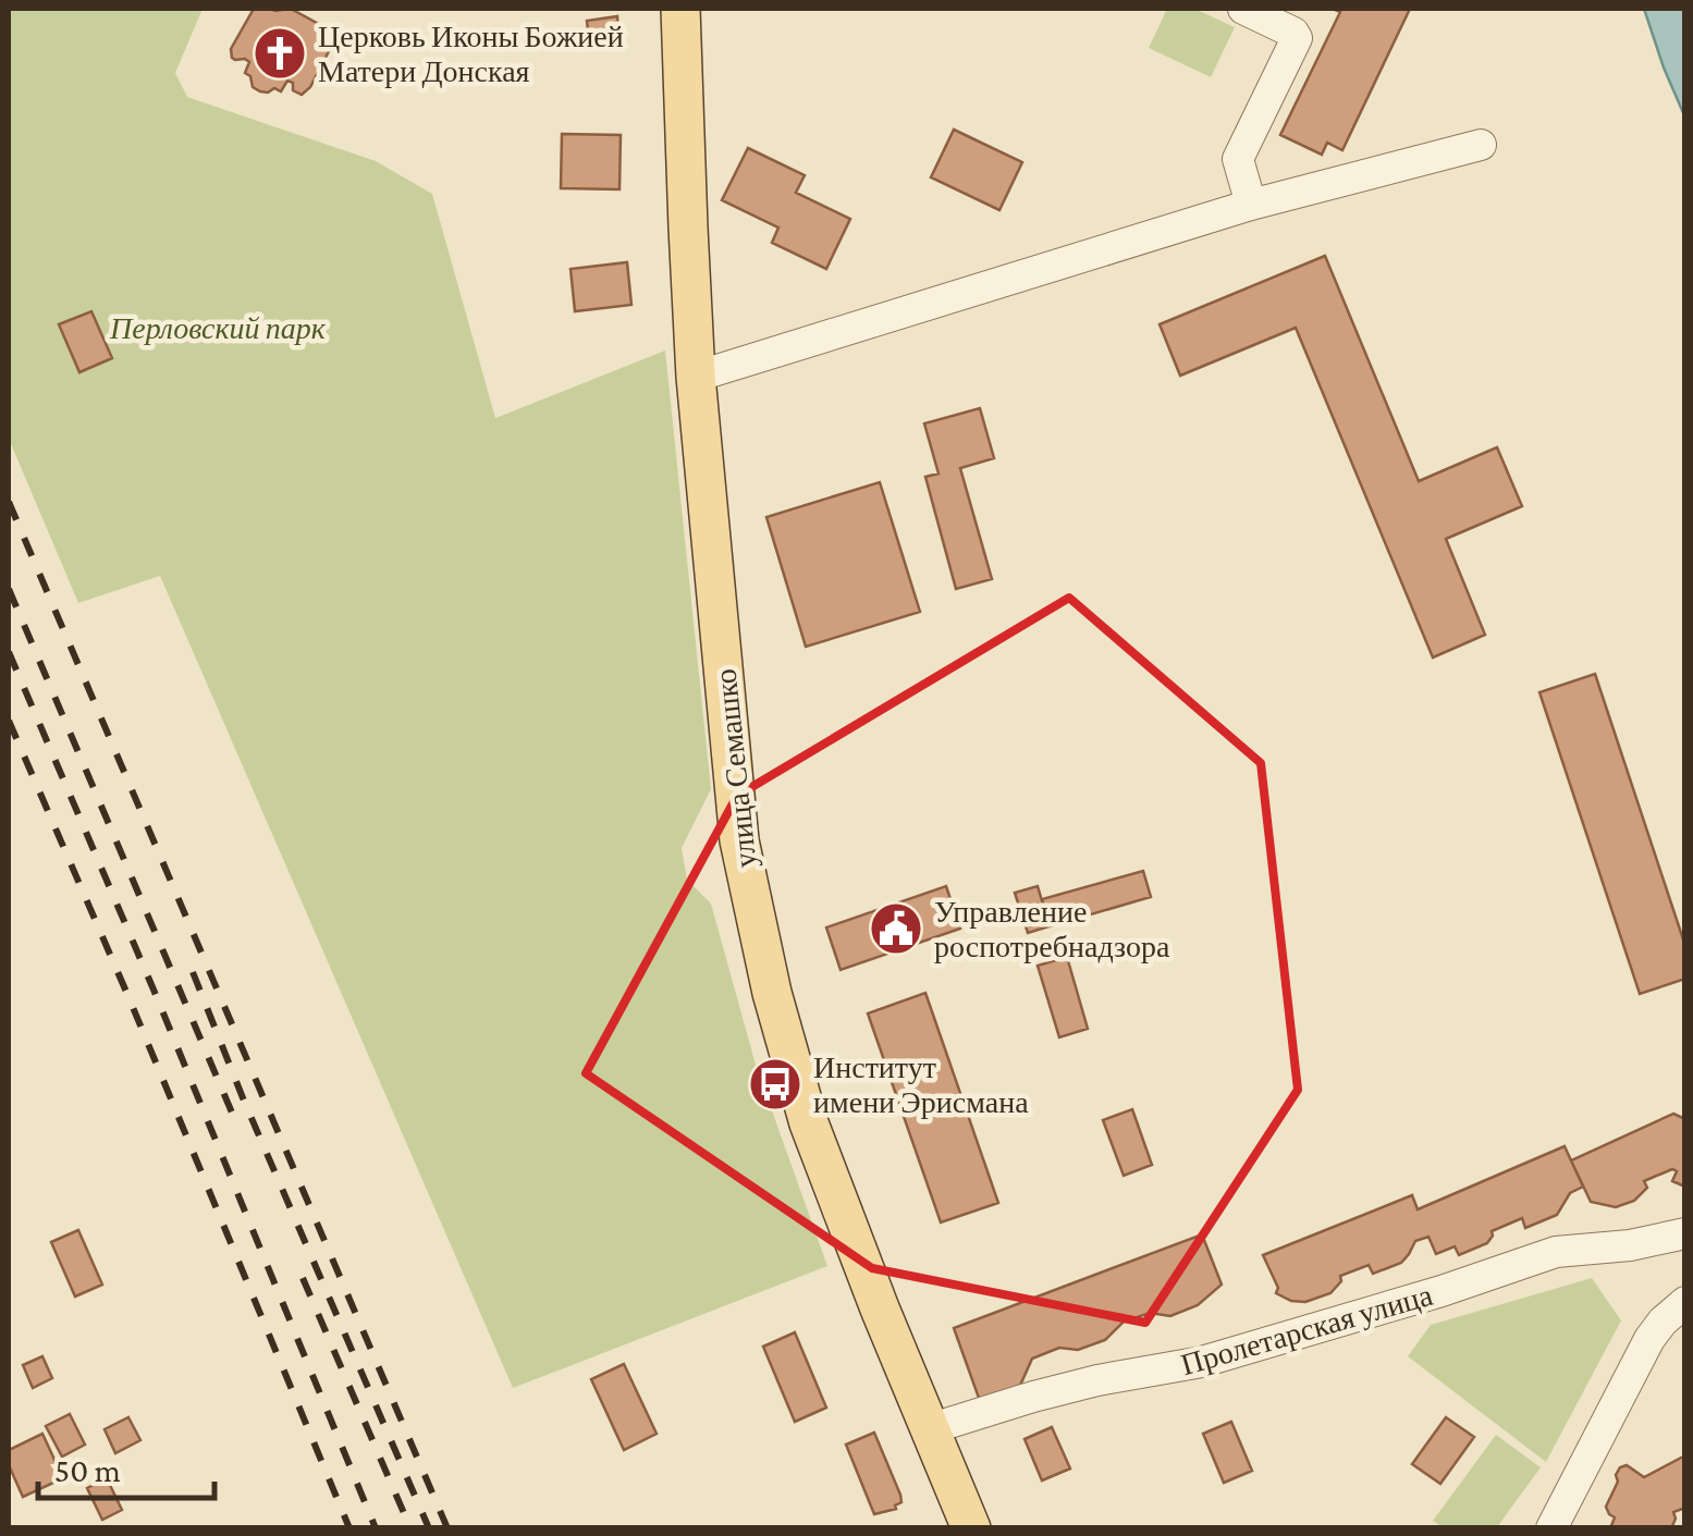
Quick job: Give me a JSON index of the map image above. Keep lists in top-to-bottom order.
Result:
{
  "streets": {
    "main road": ["улица Семашко"],
    "street": ["Пролетарская улица"]
  },
  "crossings": [
    ["улица Семашко", "Пролетарская улица"]
  ],
  "parks": ["Перловский парк"],
  "places": {
    "church": ["Церковь Иконы Божией Матери Донская"],
    "public building": ["Управление роспотребнадзора"],
    "bus stop": ["Институт имени Эрисмана"]
  },
  "scale_bar": "50 m"
}
